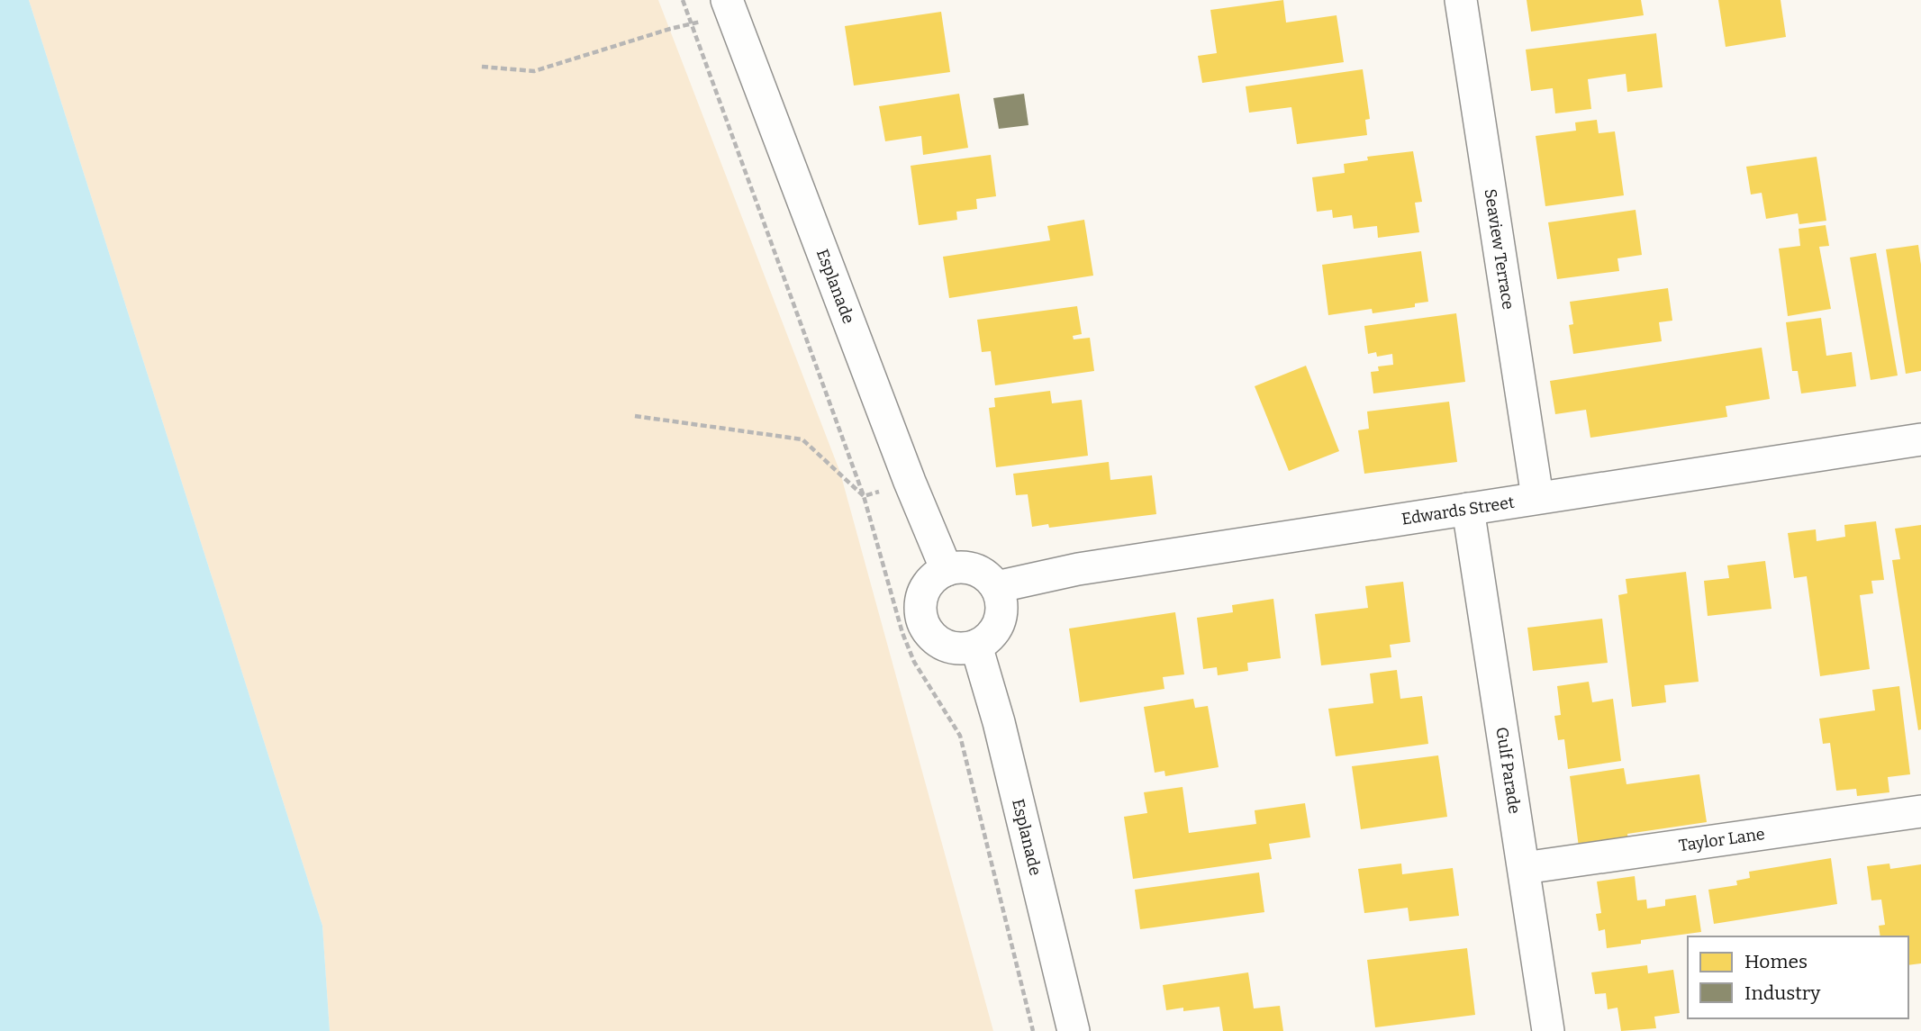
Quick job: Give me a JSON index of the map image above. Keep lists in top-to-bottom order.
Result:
{
  "streets": {
    "street": [
      "Seaview Terrace",
      "Esplanade",
      "Edwards Street",
      "Gulf Parade",
      "Taylor Lane"
    ]
  },
  "crossings": [
    ["Seaview Terrace", "Edwards Street"],
    ["Esplanade", "Edwards Street"],
    ["Edwards Street", "Gulf Parade"],
    ["Gulf Parade", "Taylor Lane"]
  ],
  "legend": ["Homes", "Industry"]
}
